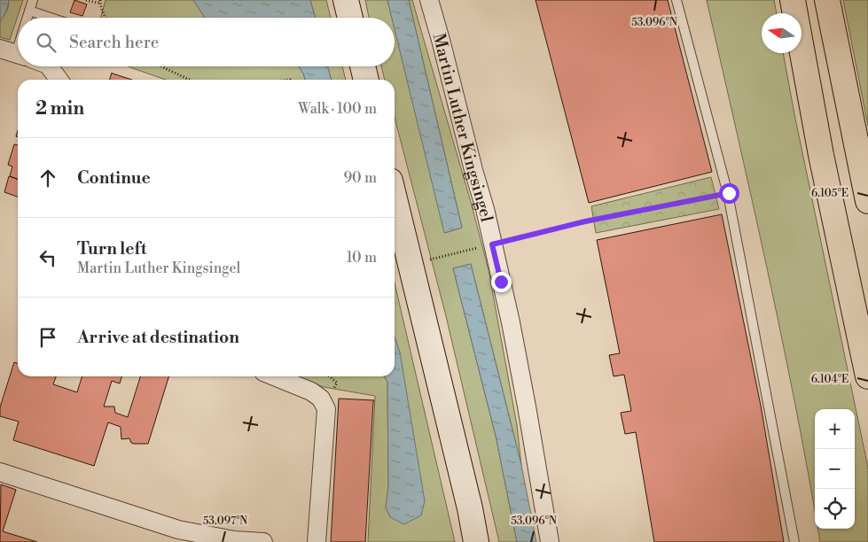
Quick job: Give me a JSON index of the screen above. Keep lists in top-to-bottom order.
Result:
{
  "streets": {
    "street": ["Martin Luther Kingsingel"]
  },
  "north": "left",
  "page": {
    "search": "Search here",
    "heading": ["2 min", "Walk · 100 m"],
    "list": [
      ["Continue", "90 m"],
      ["Turn left", "Martin Luther Kingsingel", "10 m"],
      "Arrive at destination"
    ],
    "map_buttons": ["+", "−"]
  },
  "coordinates": [
    "53.096°N",
    "6.105°E",
    "6.104°E",
    "53.097°N"
  ]
}
